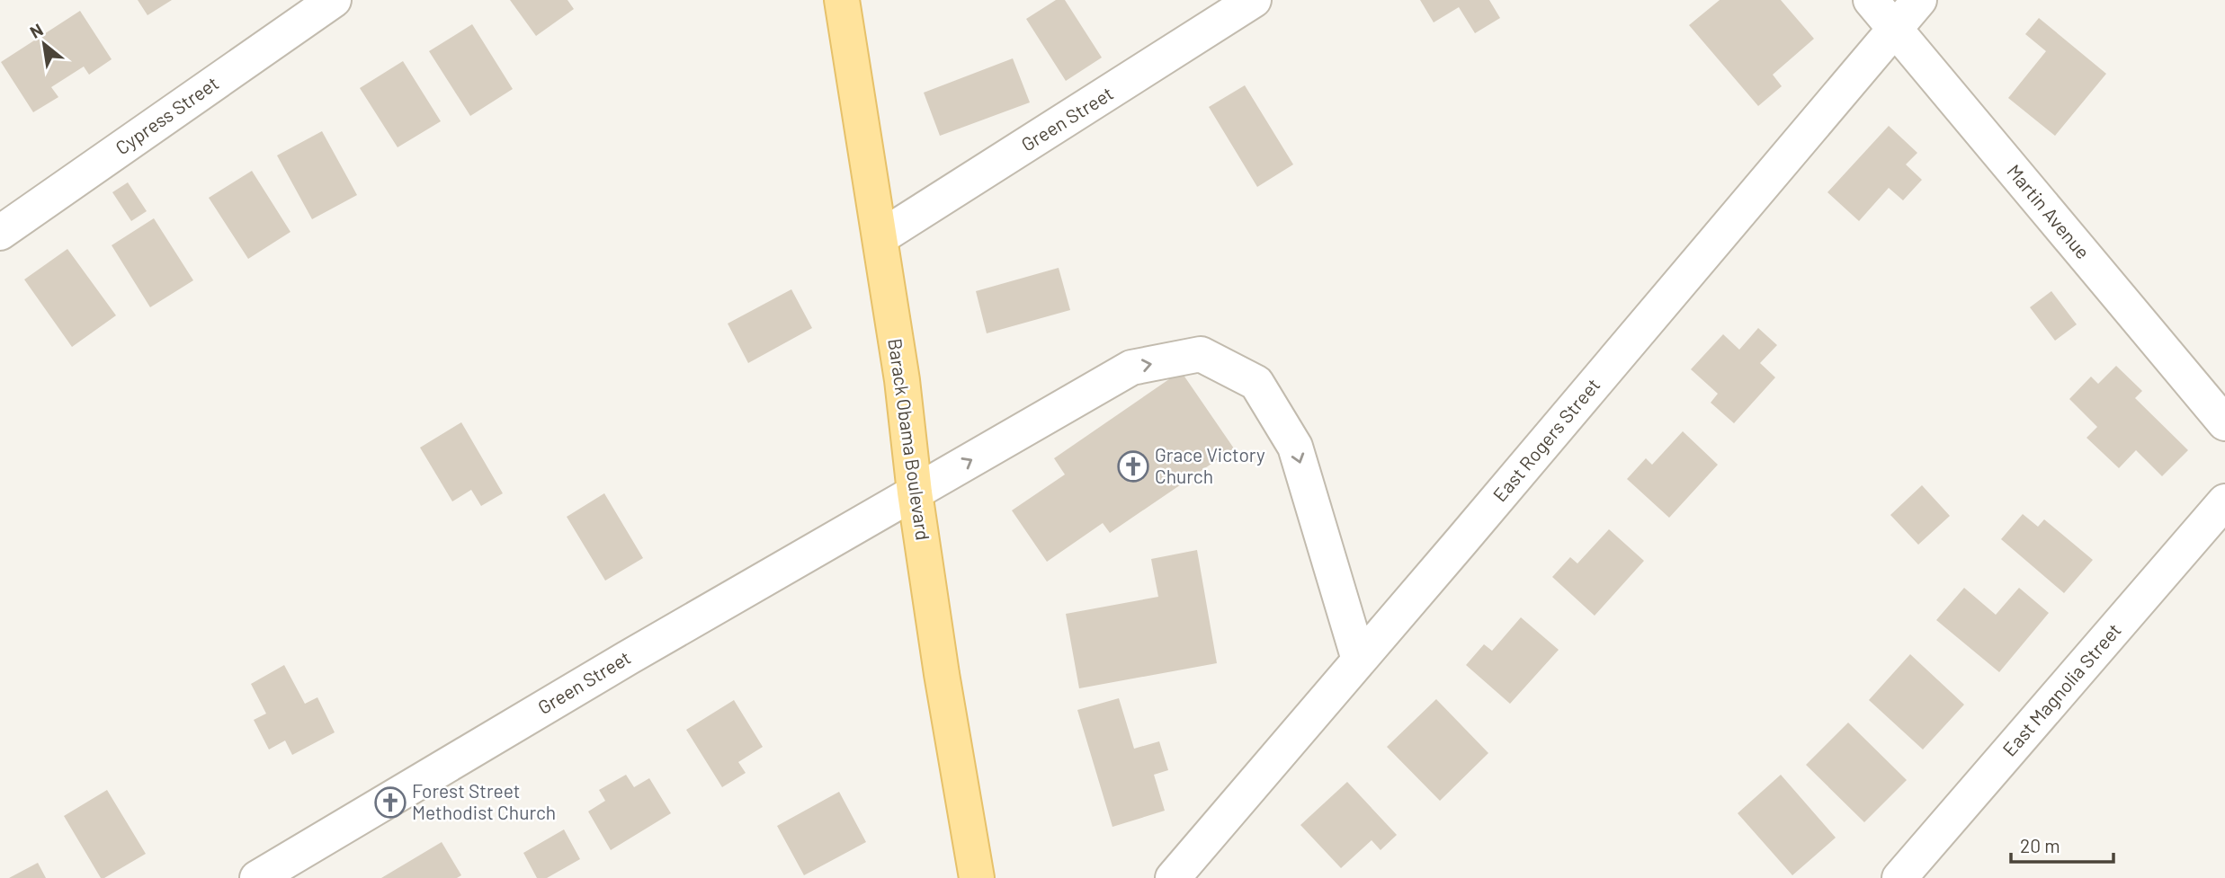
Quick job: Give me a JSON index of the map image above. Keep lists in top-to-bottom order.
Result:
{
  "streets": {
    "main road": ["Barack Obama Boulevard"],
    "street": [
      "Cypress Street",
      "Green Street",
      "Martin Avenue",
      "East Rogers Street",
      "East Magnolia Street"
    ]
  },
  "crossings": [
    ["Green Street", "Barack Obama Boulevard"],
    ["Green Street", "East Rogers Street"],
    ["Martin Avenue", "East Rogers Street"]
  ],
  "places": {
    "church": ["Grace Victory Church", "Forest Street Methodist Church"]
  },
  "scale_bar": "20 m",
  "north": "top left"
}
